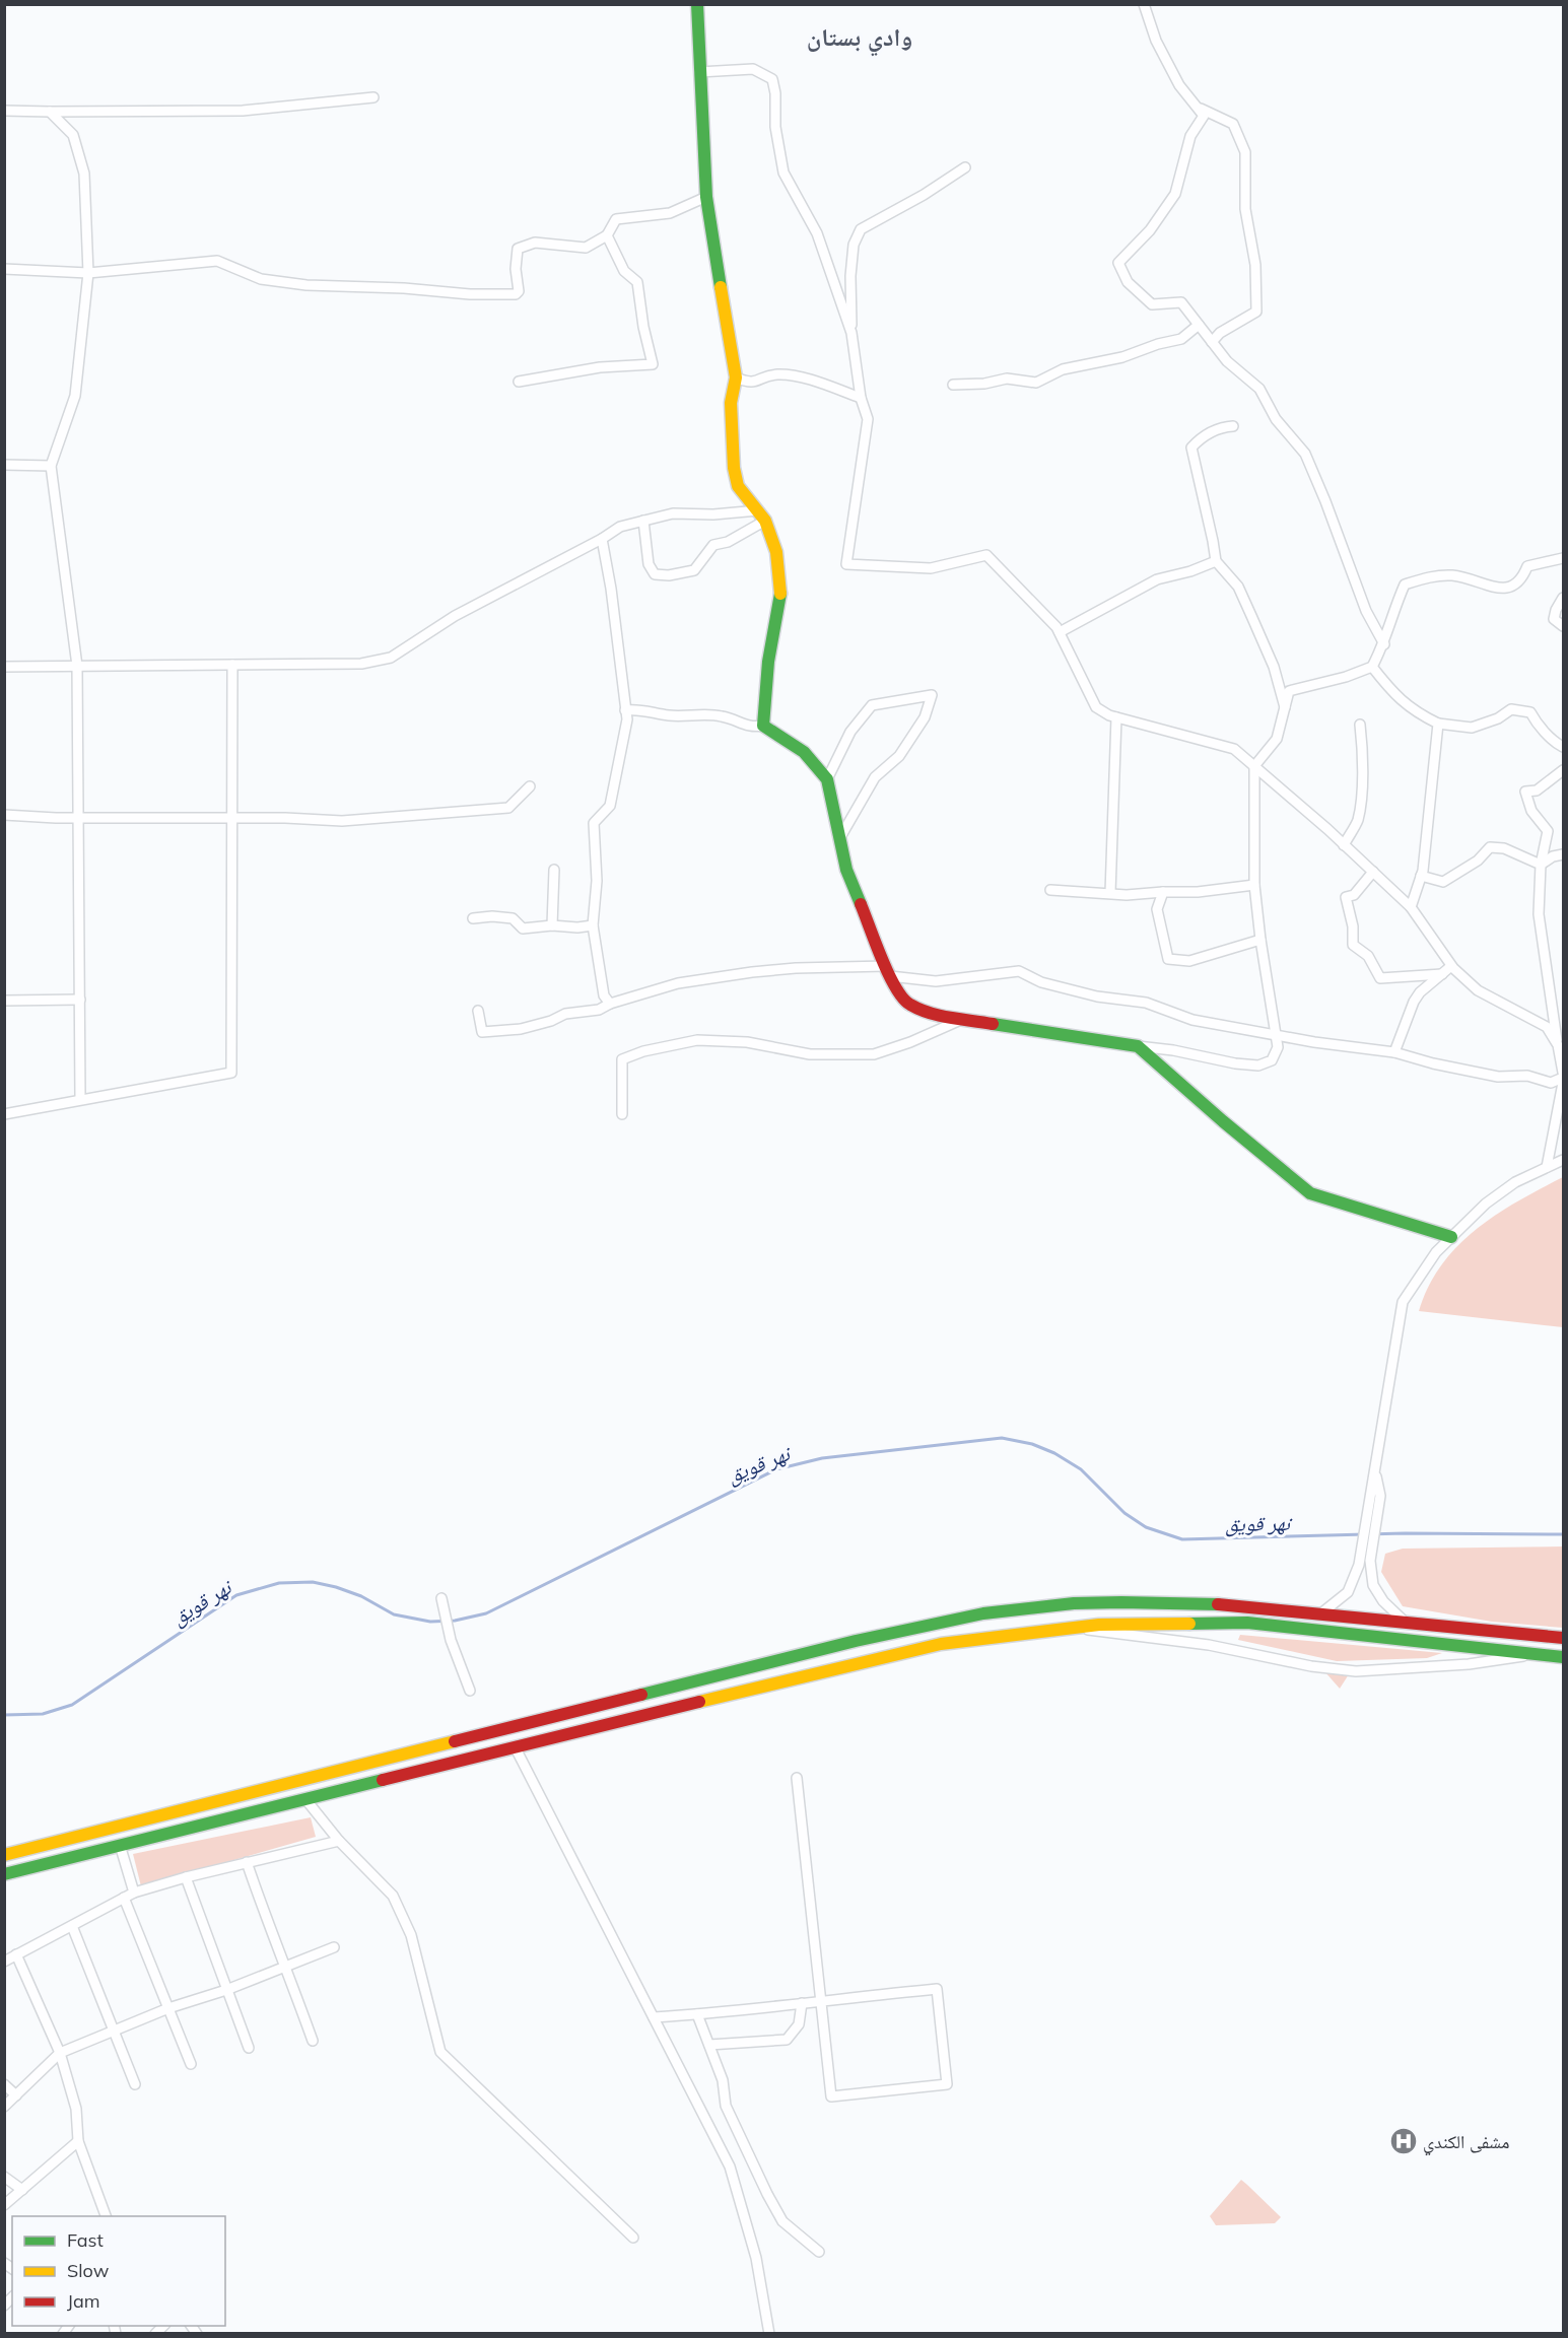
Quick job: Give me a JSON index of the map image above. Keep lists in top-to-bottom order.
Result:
{
  "districts": ["وادي بستان"],
  "water": ["نهر قويق"],
  "places": {
    "hospital": ["مشفى الكندي"]
  },
  "legend": ["Fast", "Slow", "Jam"]
}
